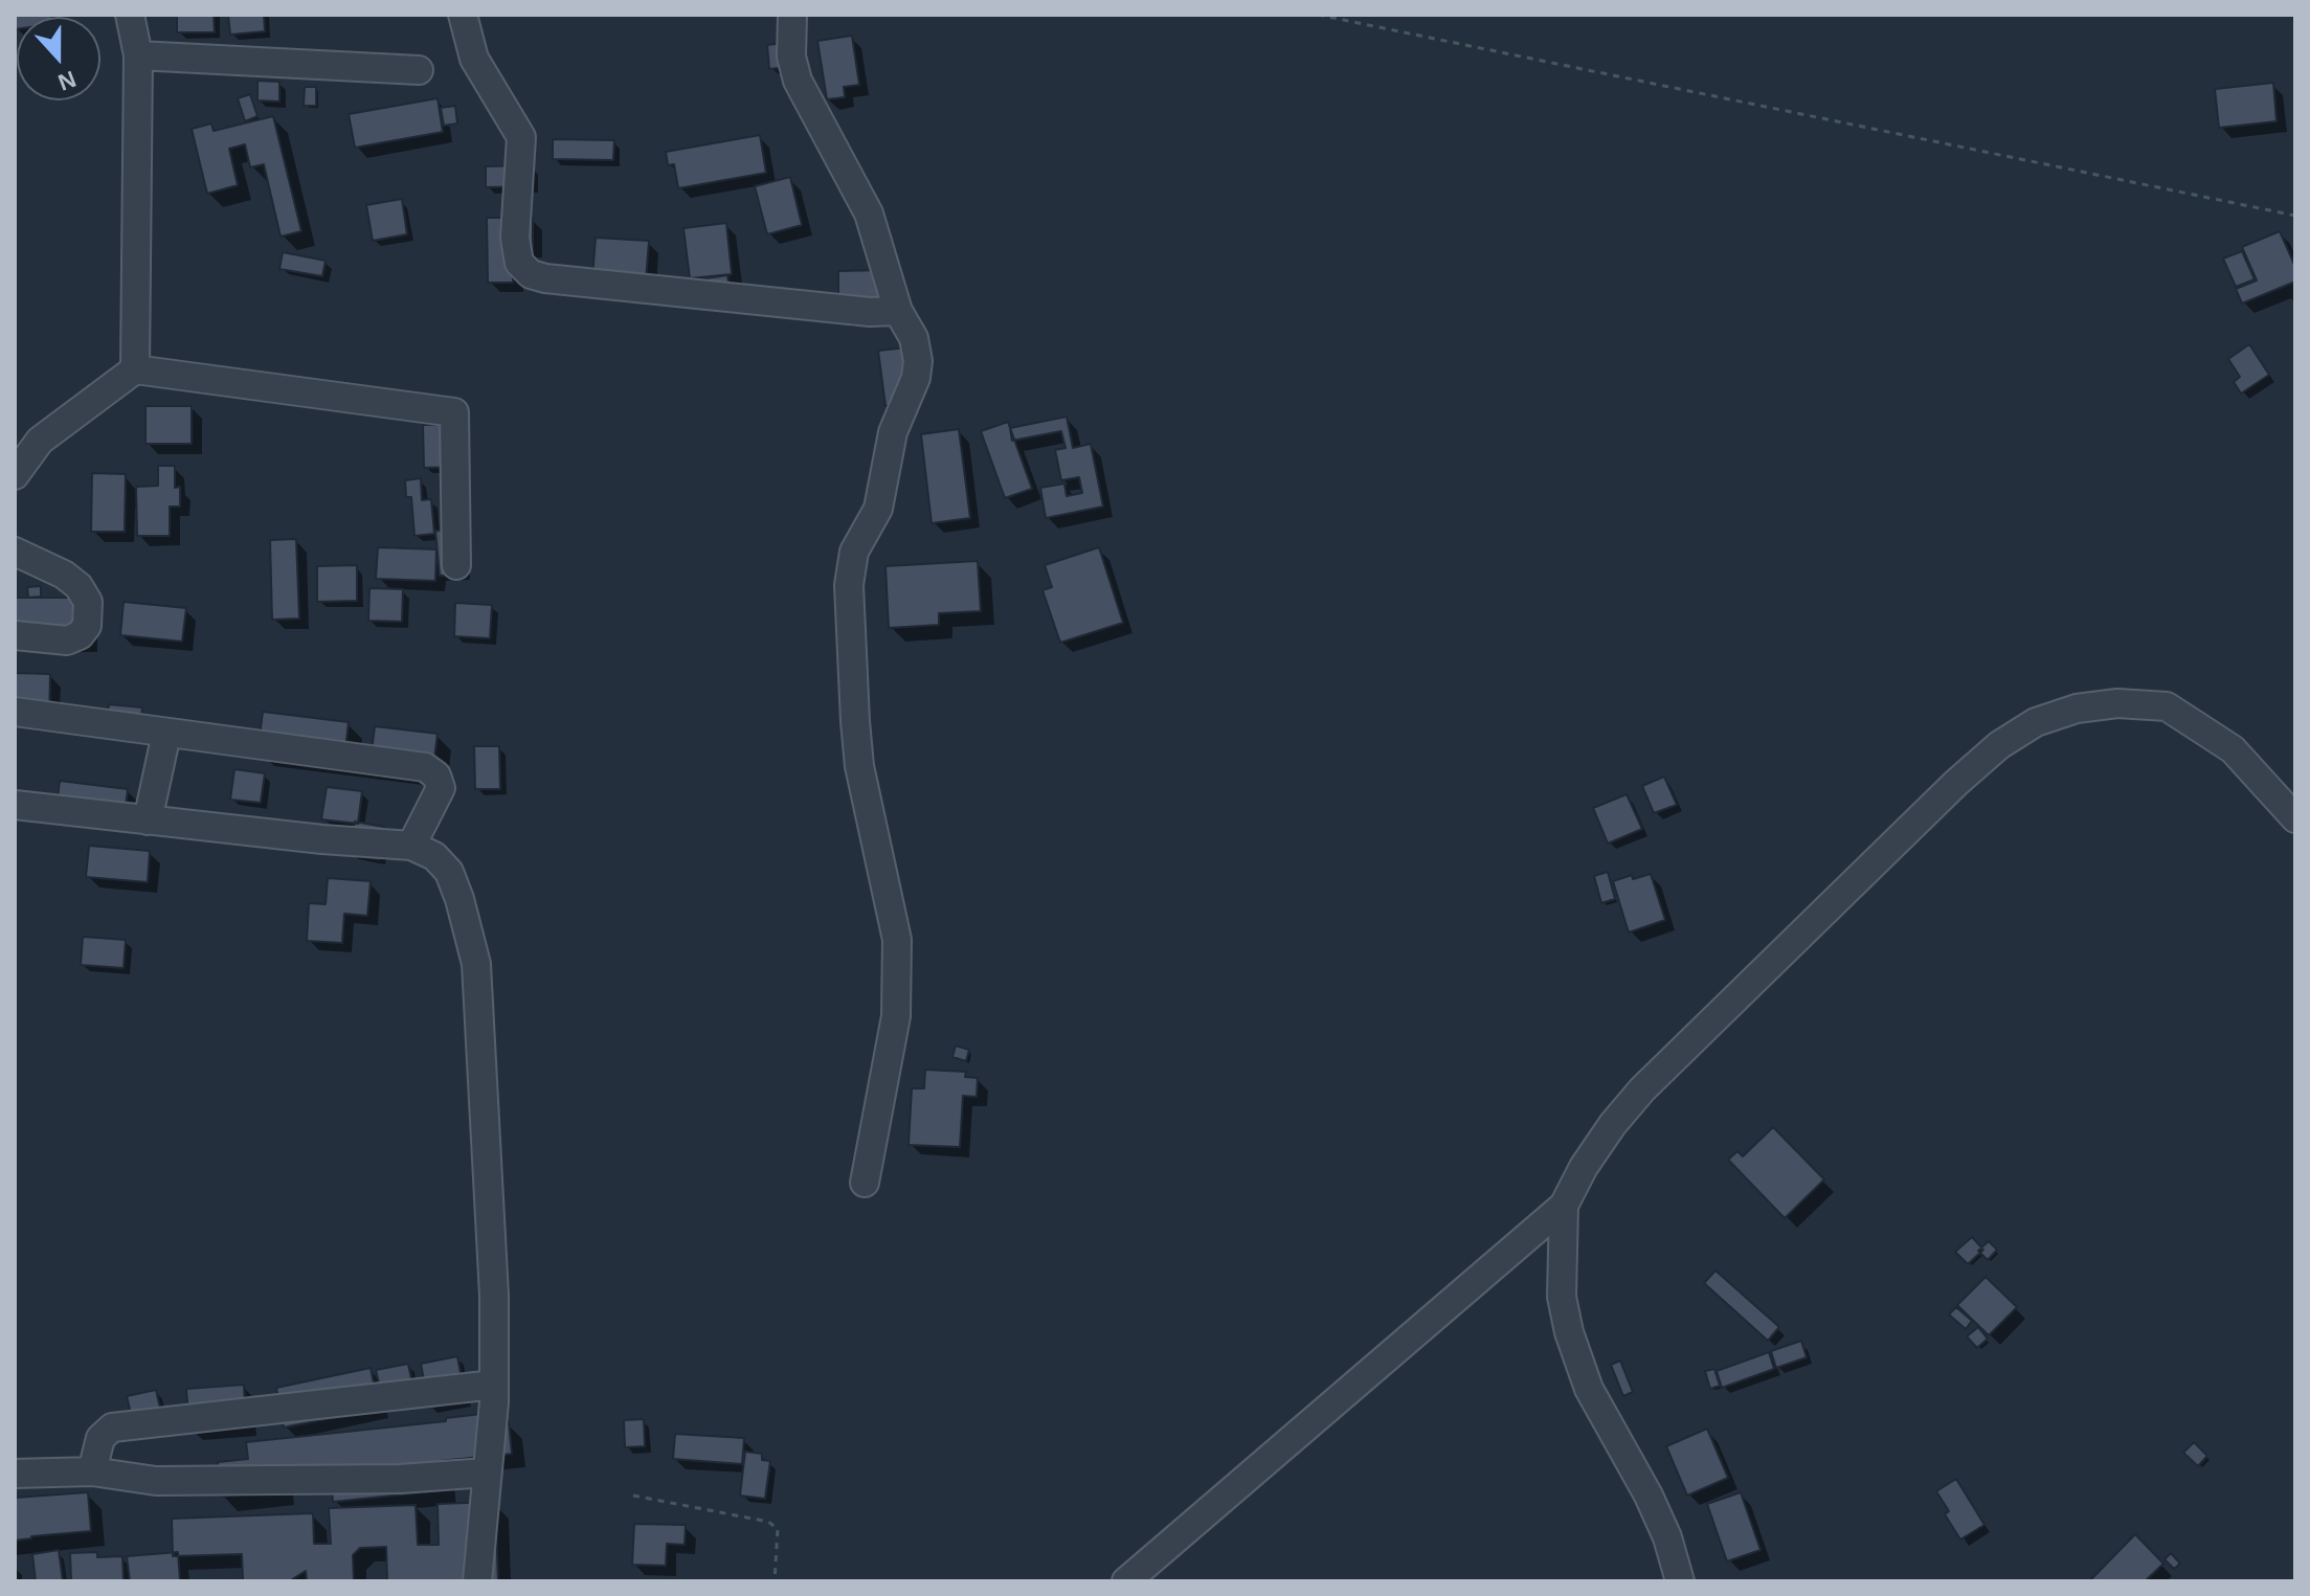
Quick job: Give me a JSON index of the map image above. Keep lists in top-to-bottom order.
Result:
{
  "north": "bottom"
}
